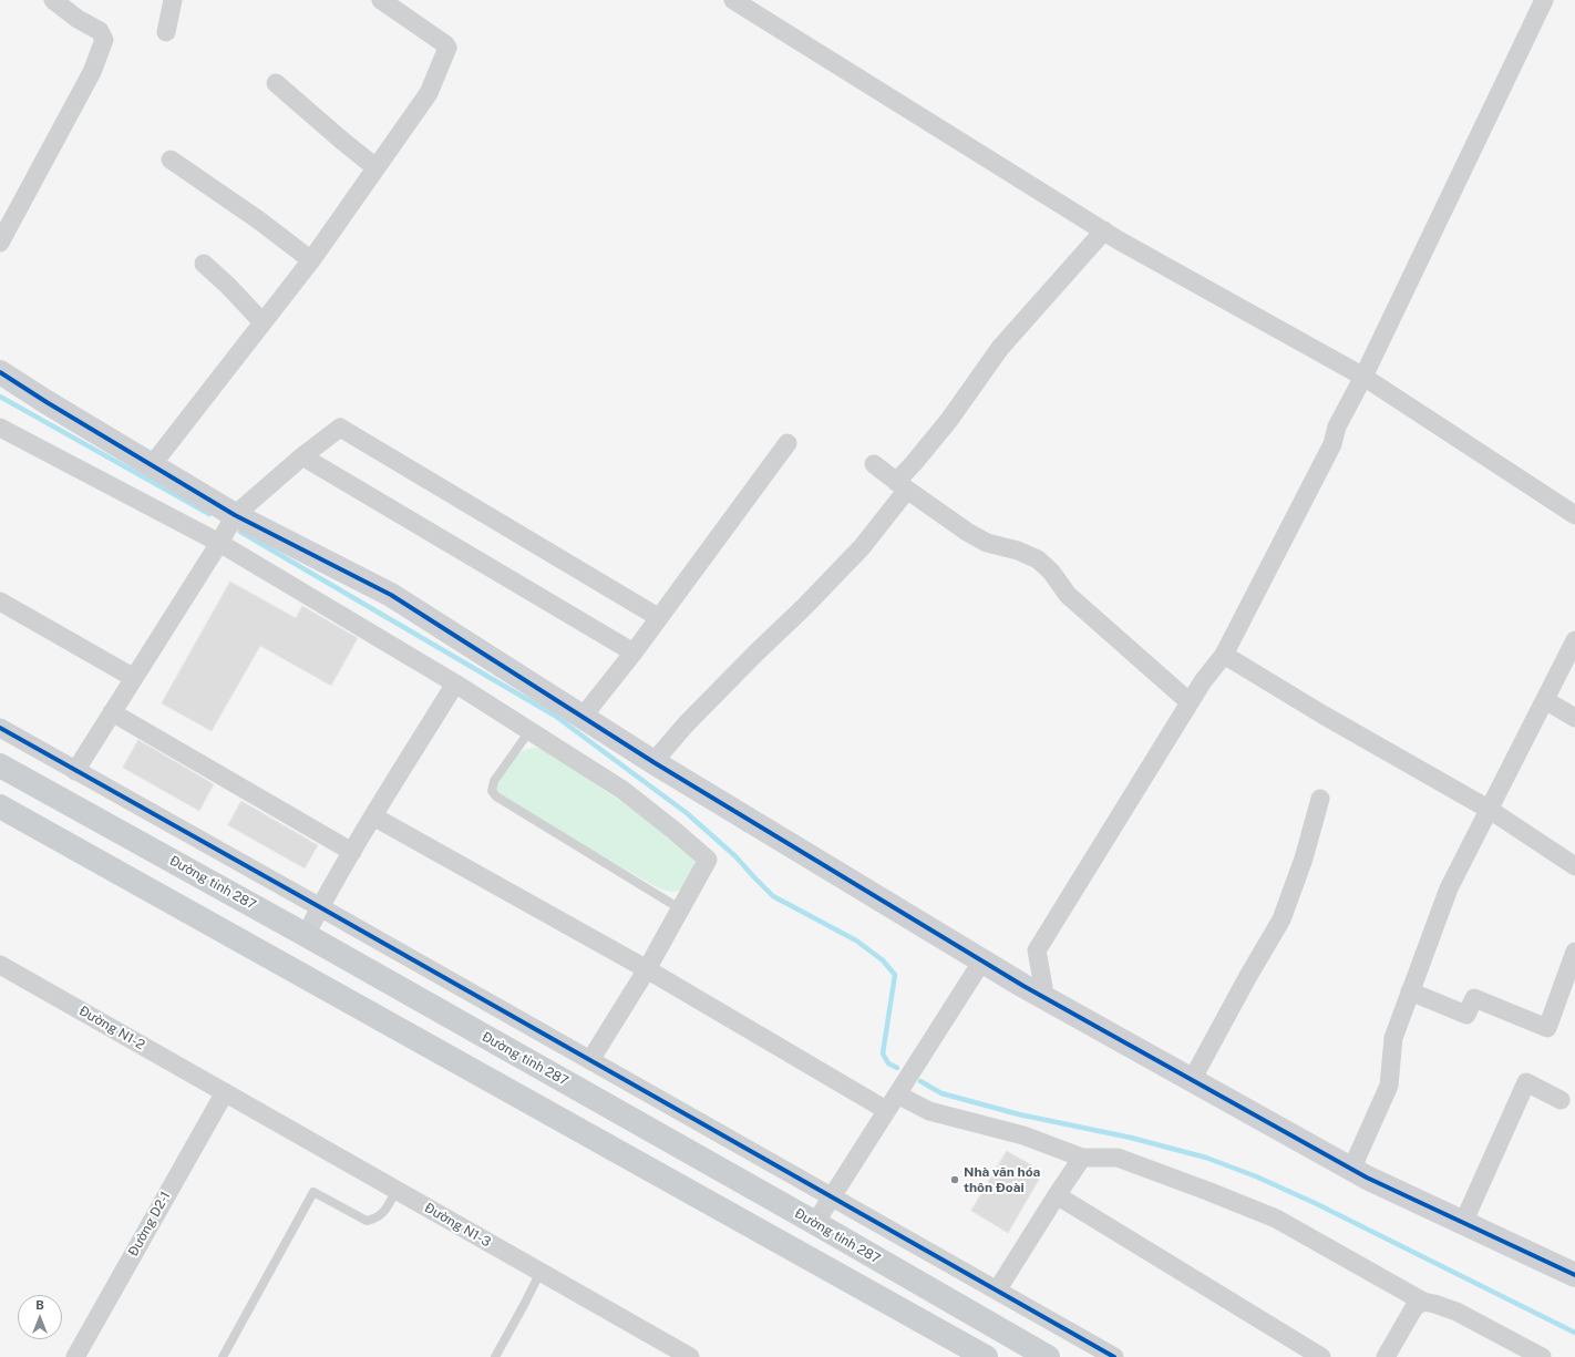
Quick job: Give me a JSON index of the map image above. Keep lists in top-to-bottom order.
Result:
{
  "streets": {
    "main road": ["Đường tỉnh 287"],
    "street": ["Đường N1-2", "Đường D2-1", "Đường N1-3"]
  },
  "crossings": [
    ["Đường N1-2", "Đường D2-1"],
    ["Đường N1-2", "Đường N1-3"],
    ["Đường D2-1", "Đường N1-3"]
  ],
  "places": ["Nhà văn hóa thôn Đoài"],
  "north": "top"
}
